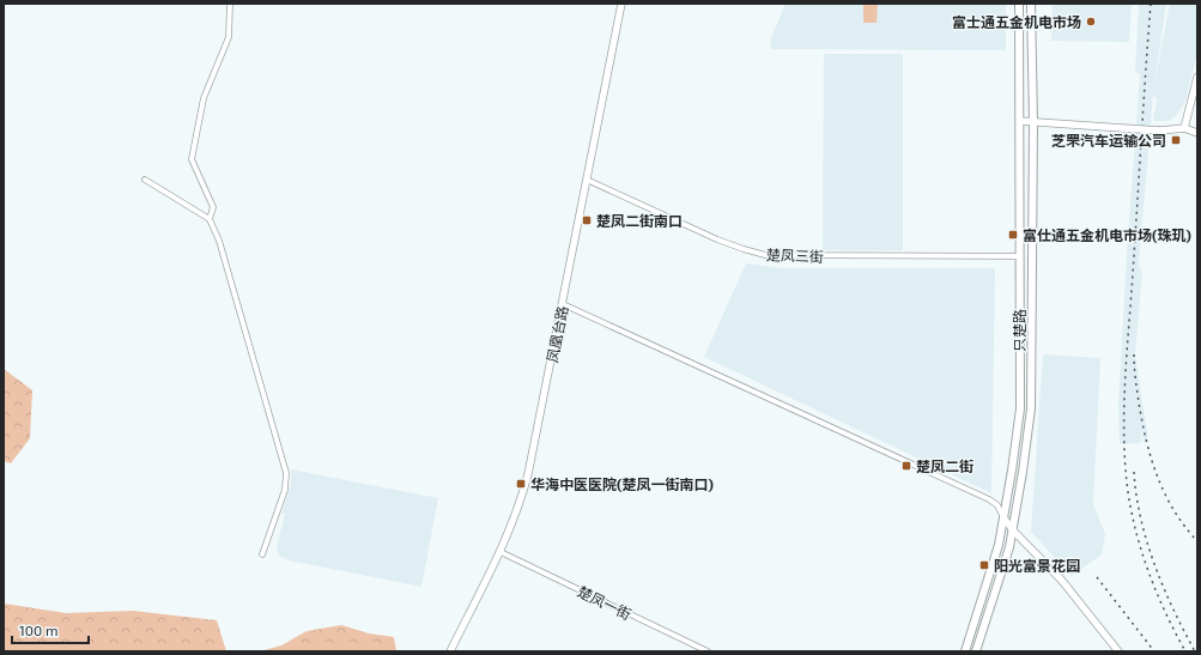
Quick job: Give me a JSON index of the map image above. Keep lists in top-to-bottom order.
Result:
{
  "streets": {
    "main road": ["只楚路"],
    "street": ["楚凤三街", "凤凰台路", "楚凤一街"]
  },
  "crossings": [
    ["楚凤三街", "只楚路"],
    ["楚凤三街", "凤凰台路"],
    ["凤凰台路", "楚凤一街"]
  ],
  "places": {
    "other": ["富士通五金机电市场"],
    "transit": [
      "芝罘汽车运输公司",
      "楚凤二街南口",
      "富仕通五金机电市场(珠玑)",
      "楚凤二街",
      "华海中医医院(楚凤一街南口)",
      "阳光富景花园"
    ]
  },
  "scale_bar": "100 m"
}
